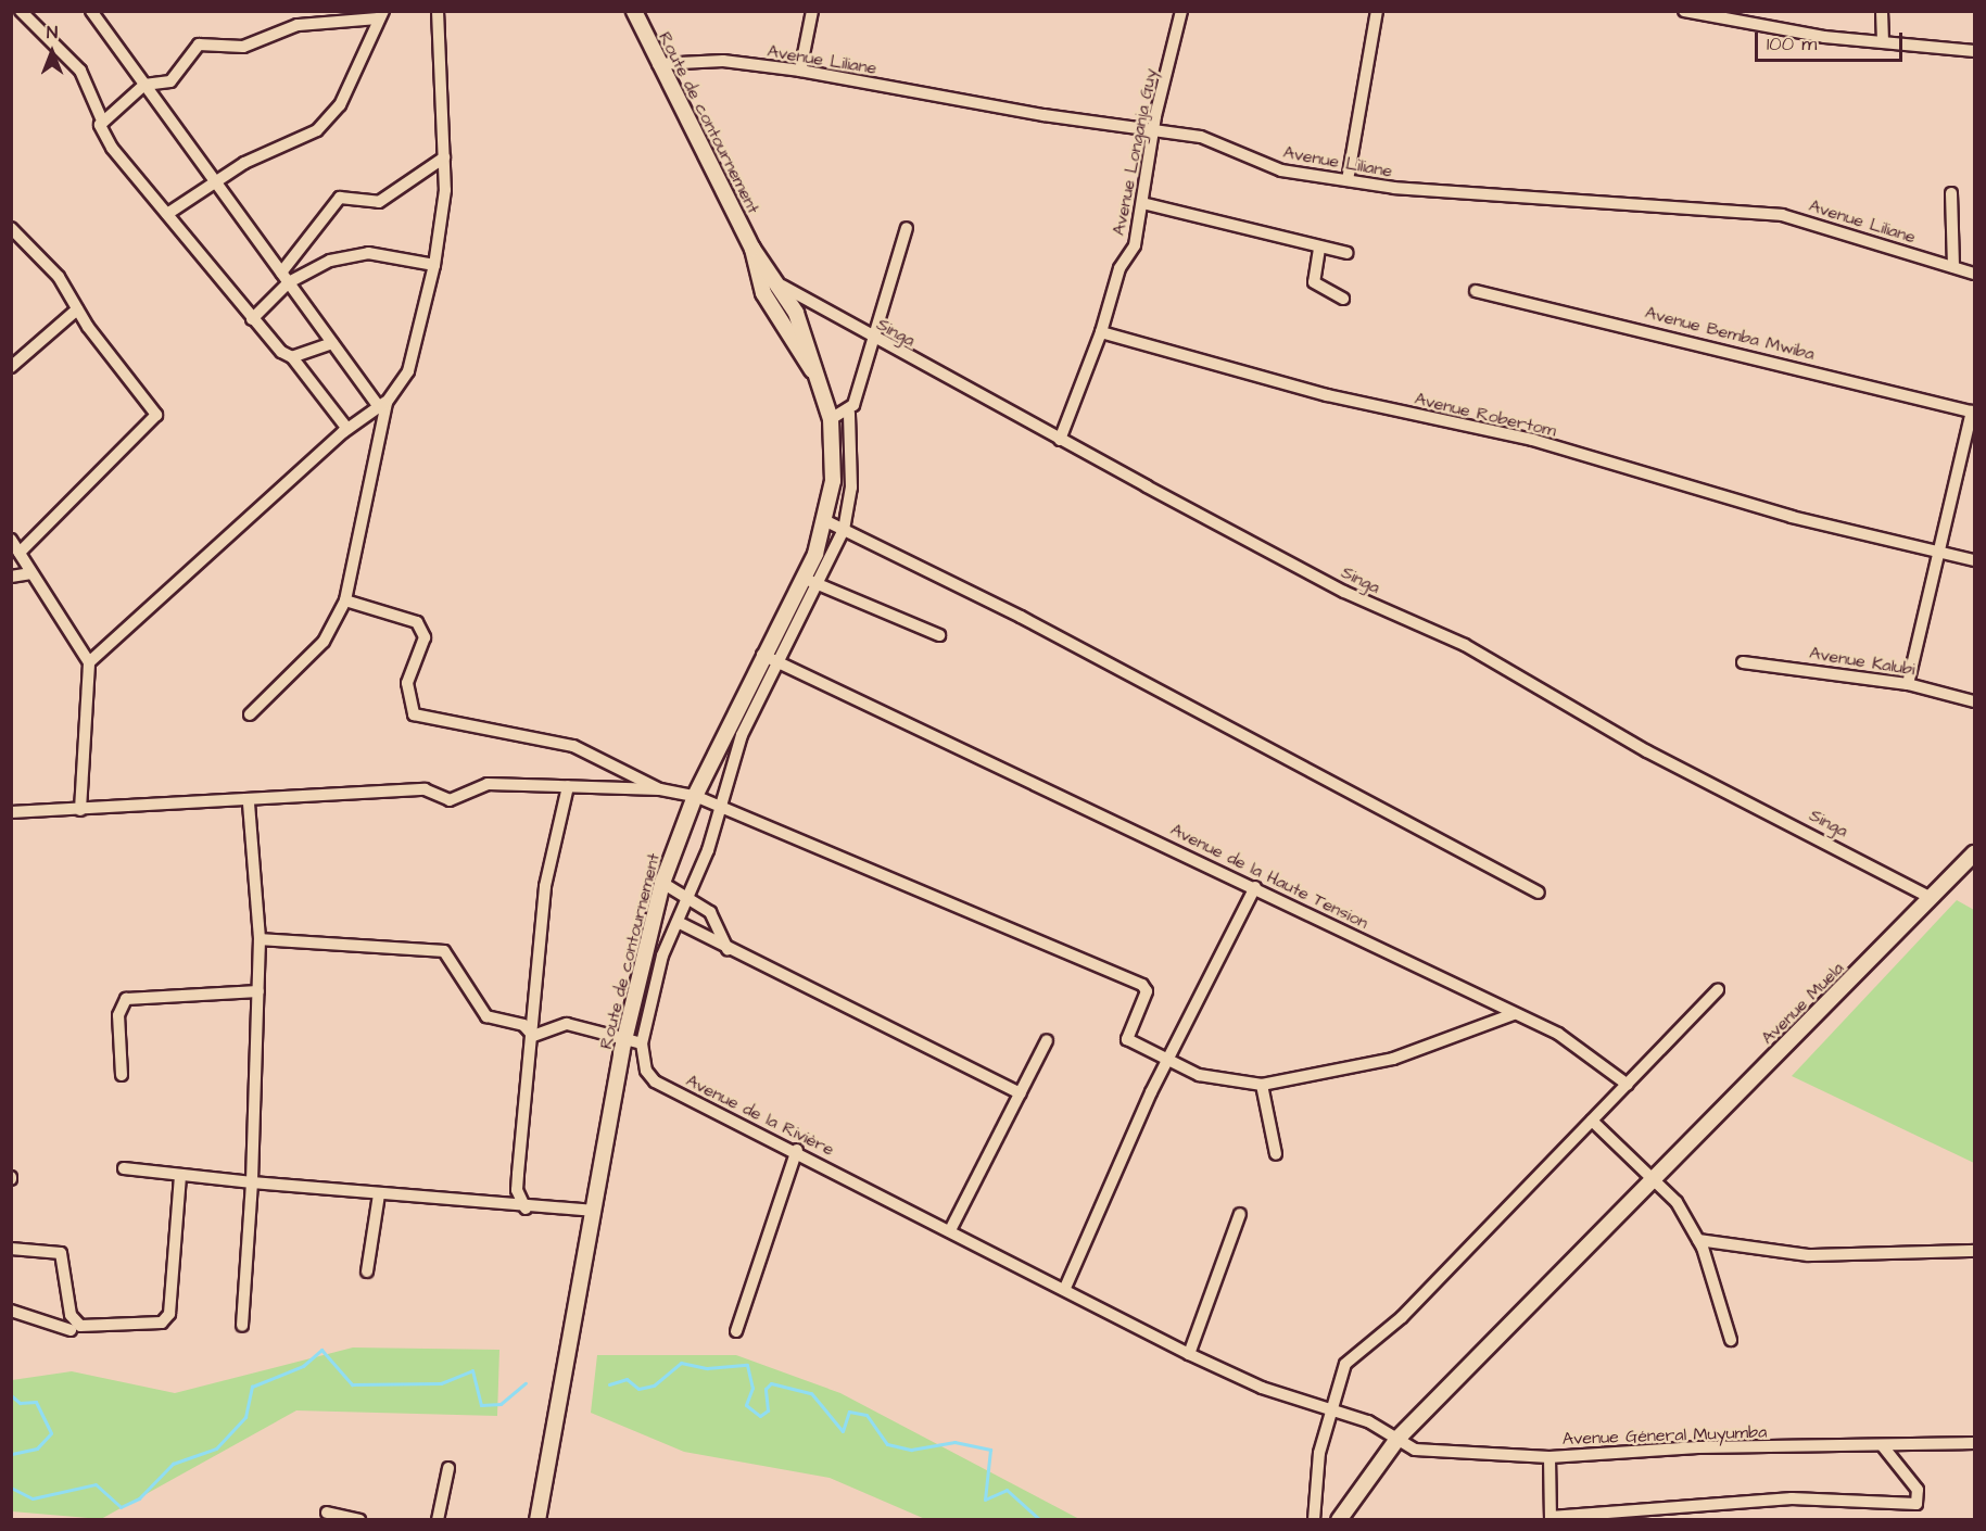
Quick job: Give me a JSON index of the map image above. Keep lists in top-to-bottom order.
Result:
{
  "streets": {
    "street": [
      "Avenue Liliane",
      "Route de contournement",
      "Avenue Longanja Guy",
      "Singa",
      "Avenue Bemba Mwiba",
      "Avenue Robertom",
      "Avenue Kalubi",
      "Avenue de la Haute Tension",
      "Avenue Muela",
      "Avenue de la Rivière",
      "Avenue Géneral Muyumba"
    ]
  },
  "crossings": [
    ["Avenue Liliane", "Route de contournement"],
    ["Avenue Liliane", "Avenue Longanja Guy"],
    ["Route de contournement", "Singa"],
    ["Route de contournement", "Avenue de la Haute Tension"],
    ["Avenue Longanja Guy", "Avenue Robertom"],
    ["Singa", "Avenue Muela"],
    ["Avenue Muela", "Avenue de la Rivière"],
    ["Avenue Muela", "Avenue Géneral Muyumba"],
    ["Avenue de la Rivière", "Avenue Géneral Muyumba"]
  ],
  "scale_bar": "100 m",
  "north": "top"
}
